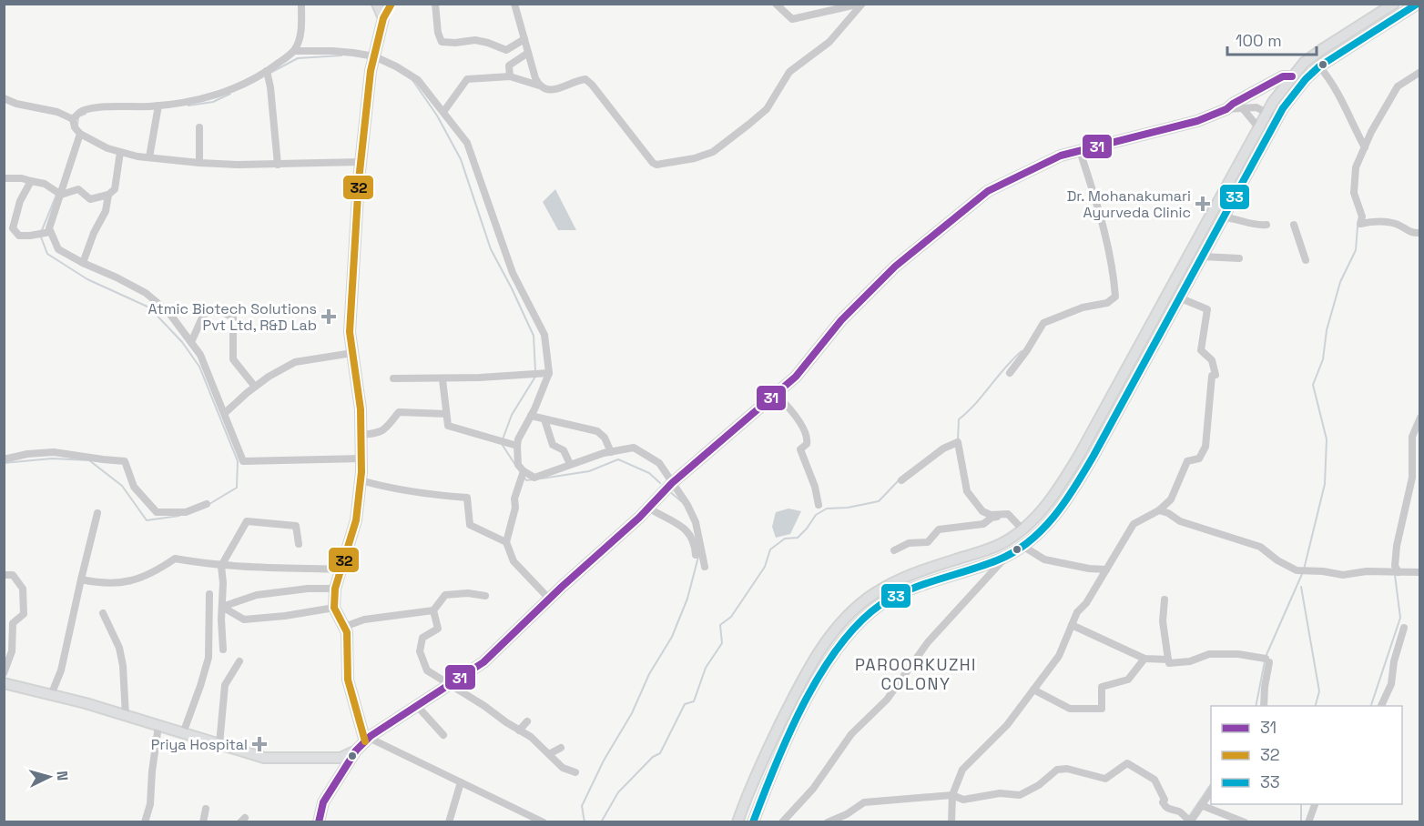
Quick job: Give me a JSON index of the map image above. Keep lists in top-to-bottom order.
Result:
{
  "districts": ["PAROORKUZHI COLONY"],
  "places": {
    "health": ["Dr. Mohanakumari Ayurveda Clinic", "Atmic Biotech Solutions Pvt Ltd, R&D Lab", "Priya Hospital"]
  },
  "lines": ["transit line 32", "transit line 33", "transit line 31"],
  "legend": ["31", "32", "33"],
  "scale_bar": "100 m",
  "north": "right"
}
